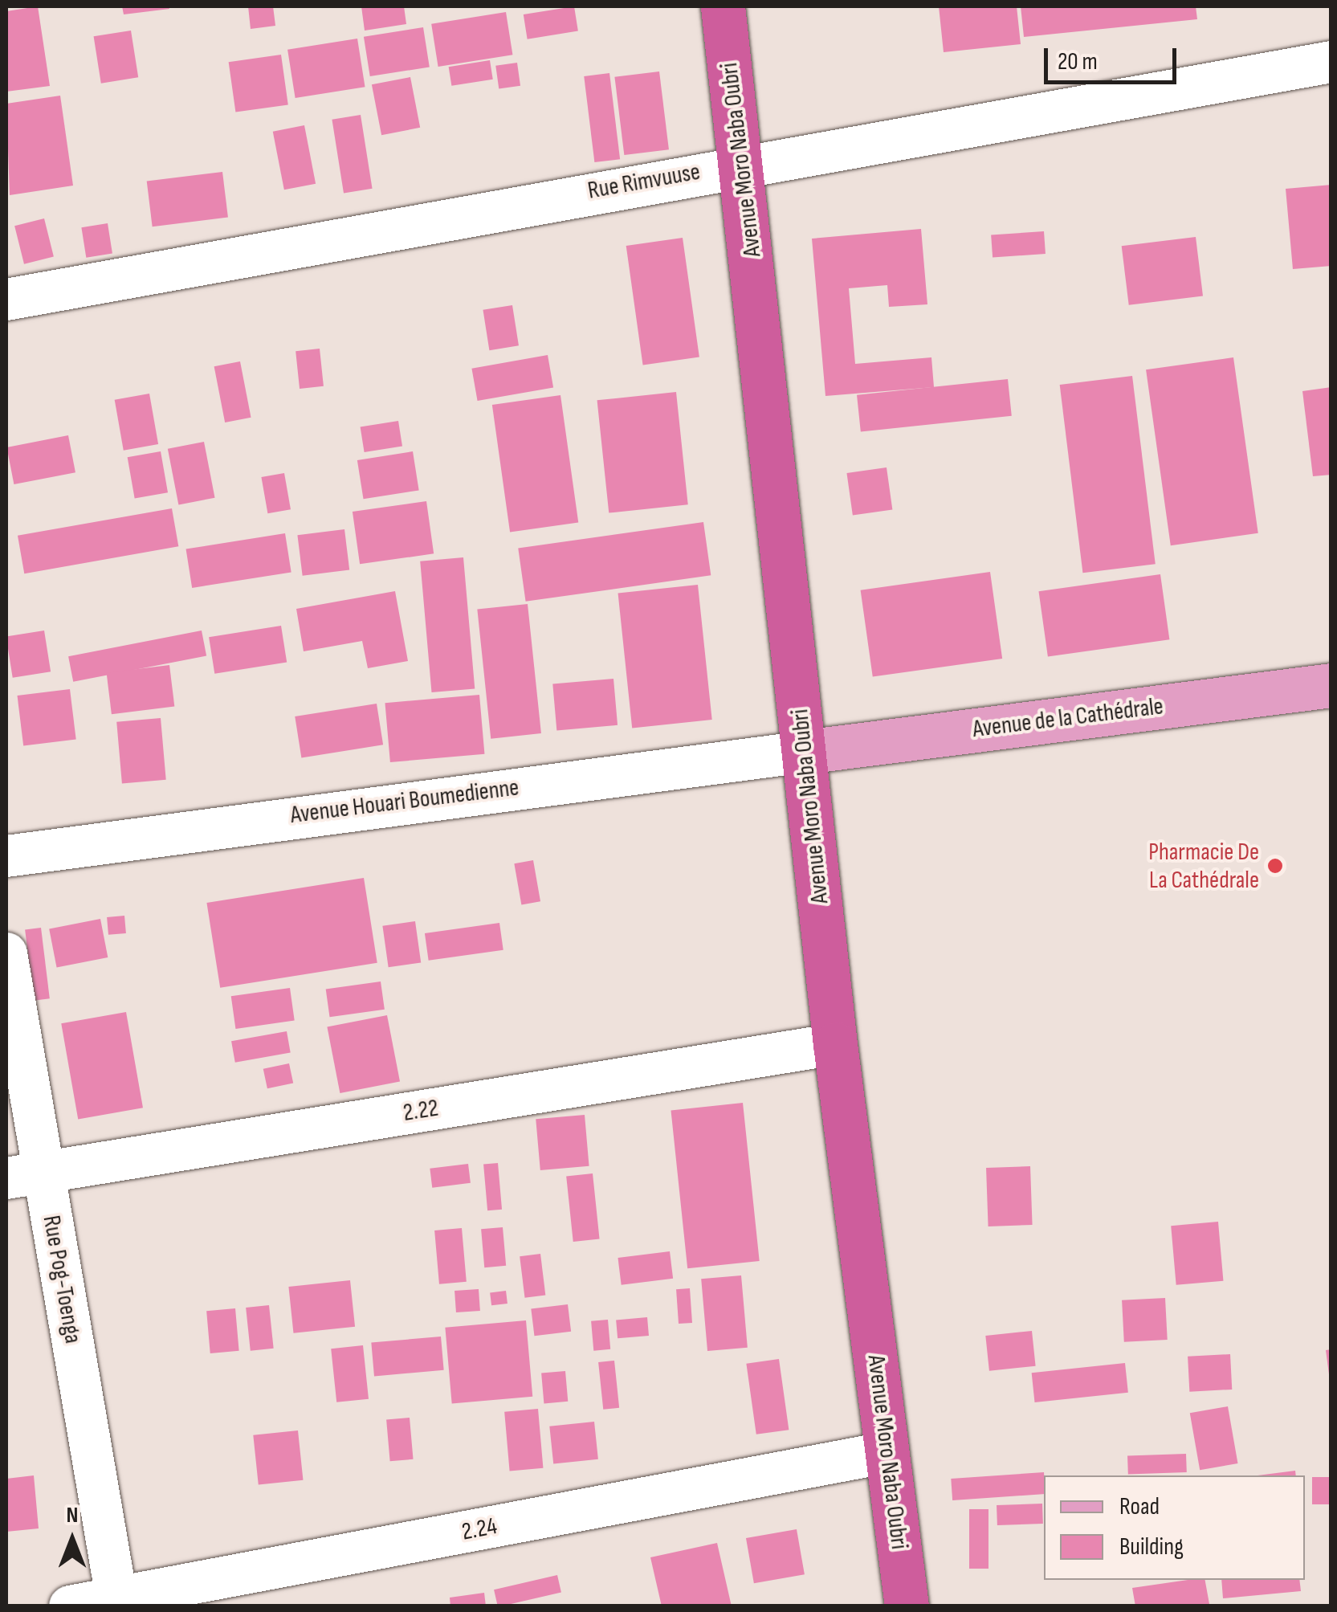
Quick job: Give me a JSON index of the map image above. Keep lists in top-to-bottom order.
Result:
{
  "streets": {
    "highway": ["Avenue Moro Naba Oubri"],
    "main road": ["Avenue de la Cathédrale"],
    "street": [
      "Rue Rimvuuse",
      "Avenue Houari Boumedienne",
      "2.22",
      "Rue Pog-Toenga",
      "2.24"
    ]
  },
  "crossings": [
    ["Avenue Moro Naba Oubri", "Rue Rimvuuse"],
    ["Avenue Moro Naba Oubri", "Avenue de la Cathédrale"],
    ["Avenue Moro Naba Oubri", "Avenue Houari Boumedienne"],
    ["Avenue Moro Naba Oubri", "2.22"],
    ["Avenue Moro Naba Oubri", "2.24"],
    ["Avenue de la Cathédrale", "Avenue Houari Boumedienne"],
    ["2.22", "Rue Pog-Toenga"],
    ["Rue Pog-Toenga", "2.24"]
  ],
  "places": ["Pharmacie De La Cathédrale"],
  "legend": ["Road", "Building"],
  "scale_bar": "20 m",
  "north": "top"
}
